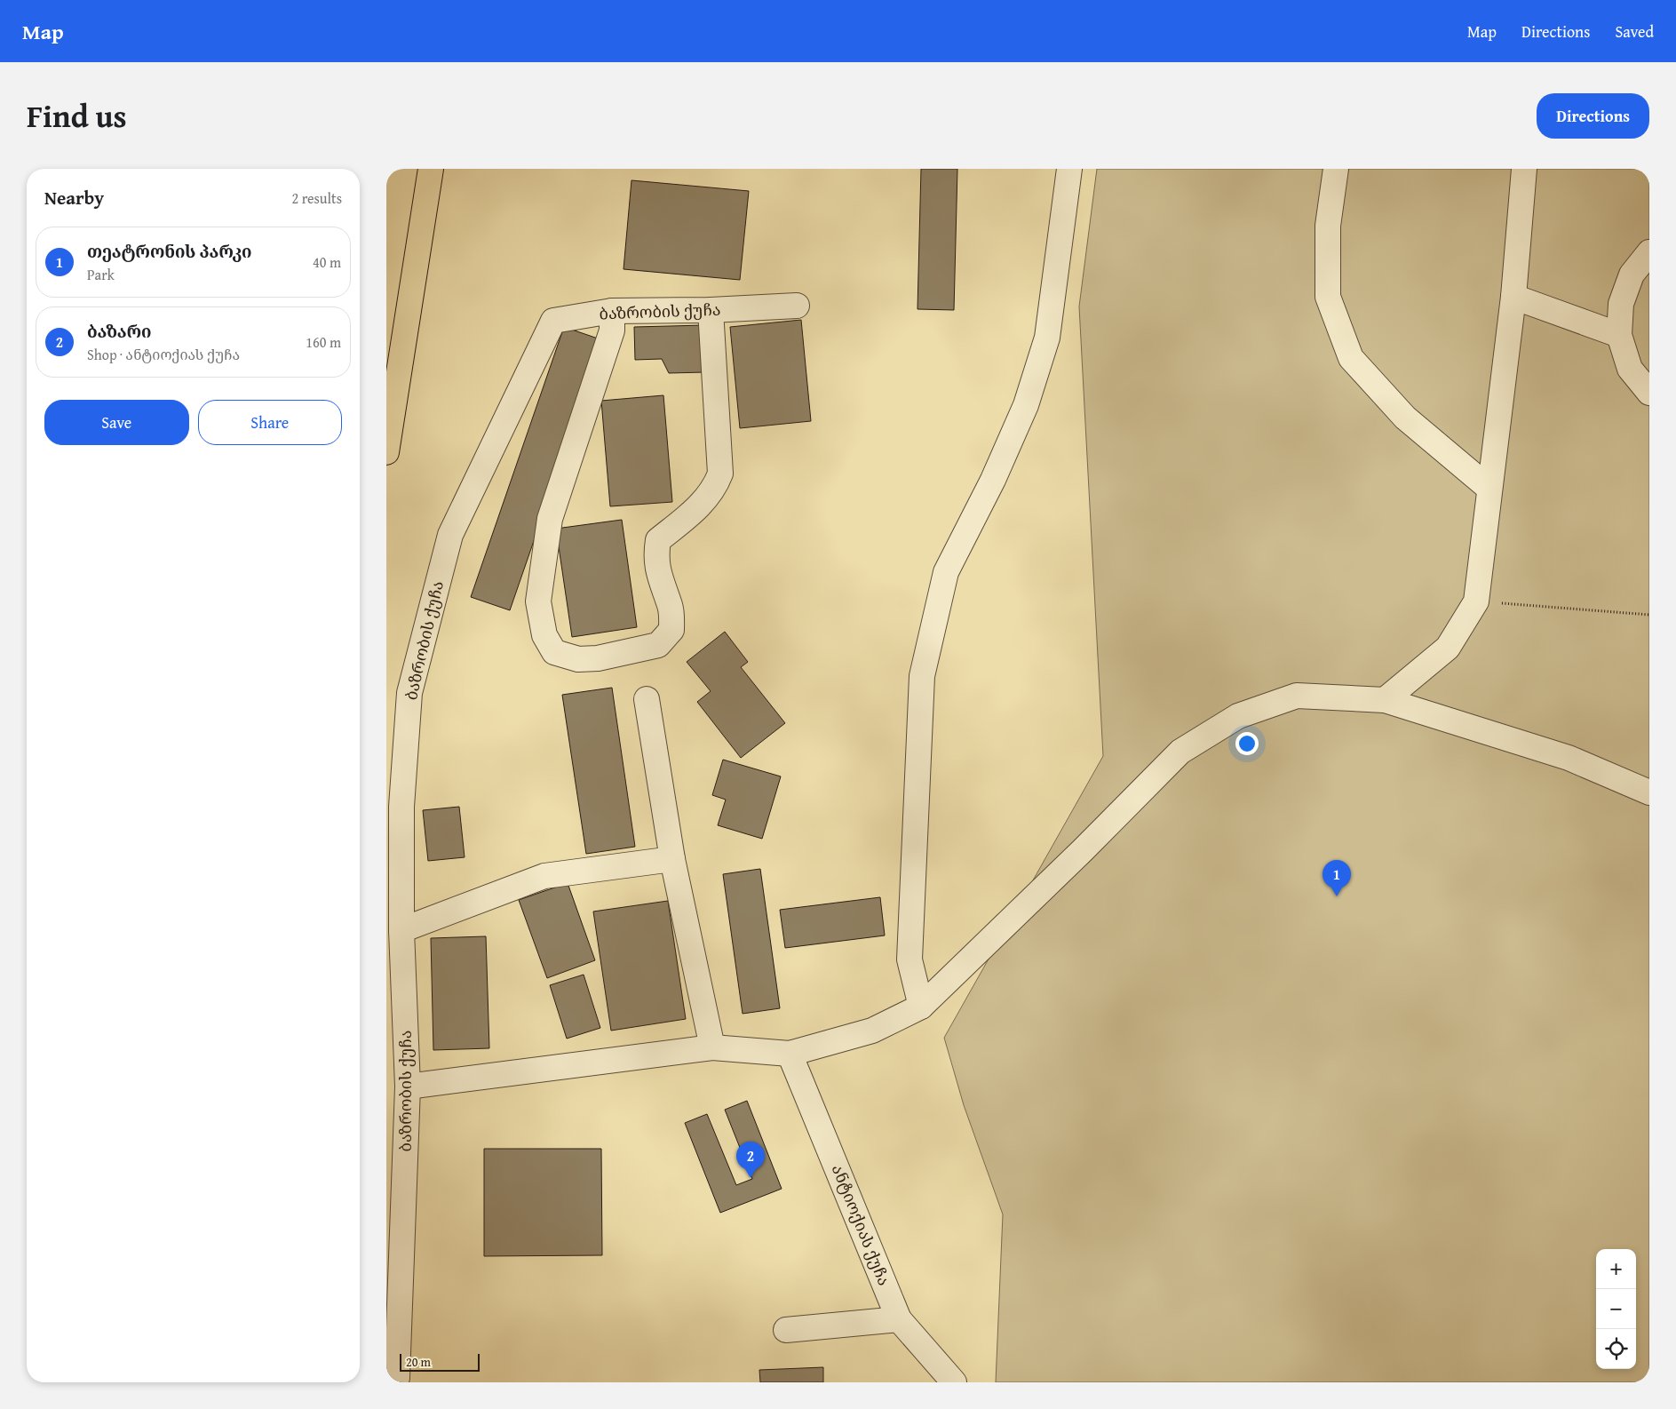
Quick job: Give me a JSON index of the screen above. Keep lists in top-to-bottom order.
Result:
{
  "streets": {
    "street": ["ბაზრობის ქუჩა", "ანტიოქიას ქუჩა"]
  },
  "scale_bar": "20 m",
  "page": {
    "header": "Map",
    "nav": ["Map", "Directions", "Saved"],
    "title": "Find us",
    "buttons": [
      "Directions",
      ["Save", "Share"]
    ],
    "heading": ["Nearby", "2 results"],
    "list": [
      {
        "mark": "1",
        "name": "თეატრონის პარკი",
        "note": "Park",
        "value": "40 m"
      },
      {
        "mark": "2",
        "name": "ბაზარი",
        "note": "Shop · ანტიოქიას ქუჩა",
        "value": "160 m"
      }
    ],
    "pins": ["1", "2"],
    "map_buttons": ["+", "−"],
    "scale": "20 m"
  }
}
